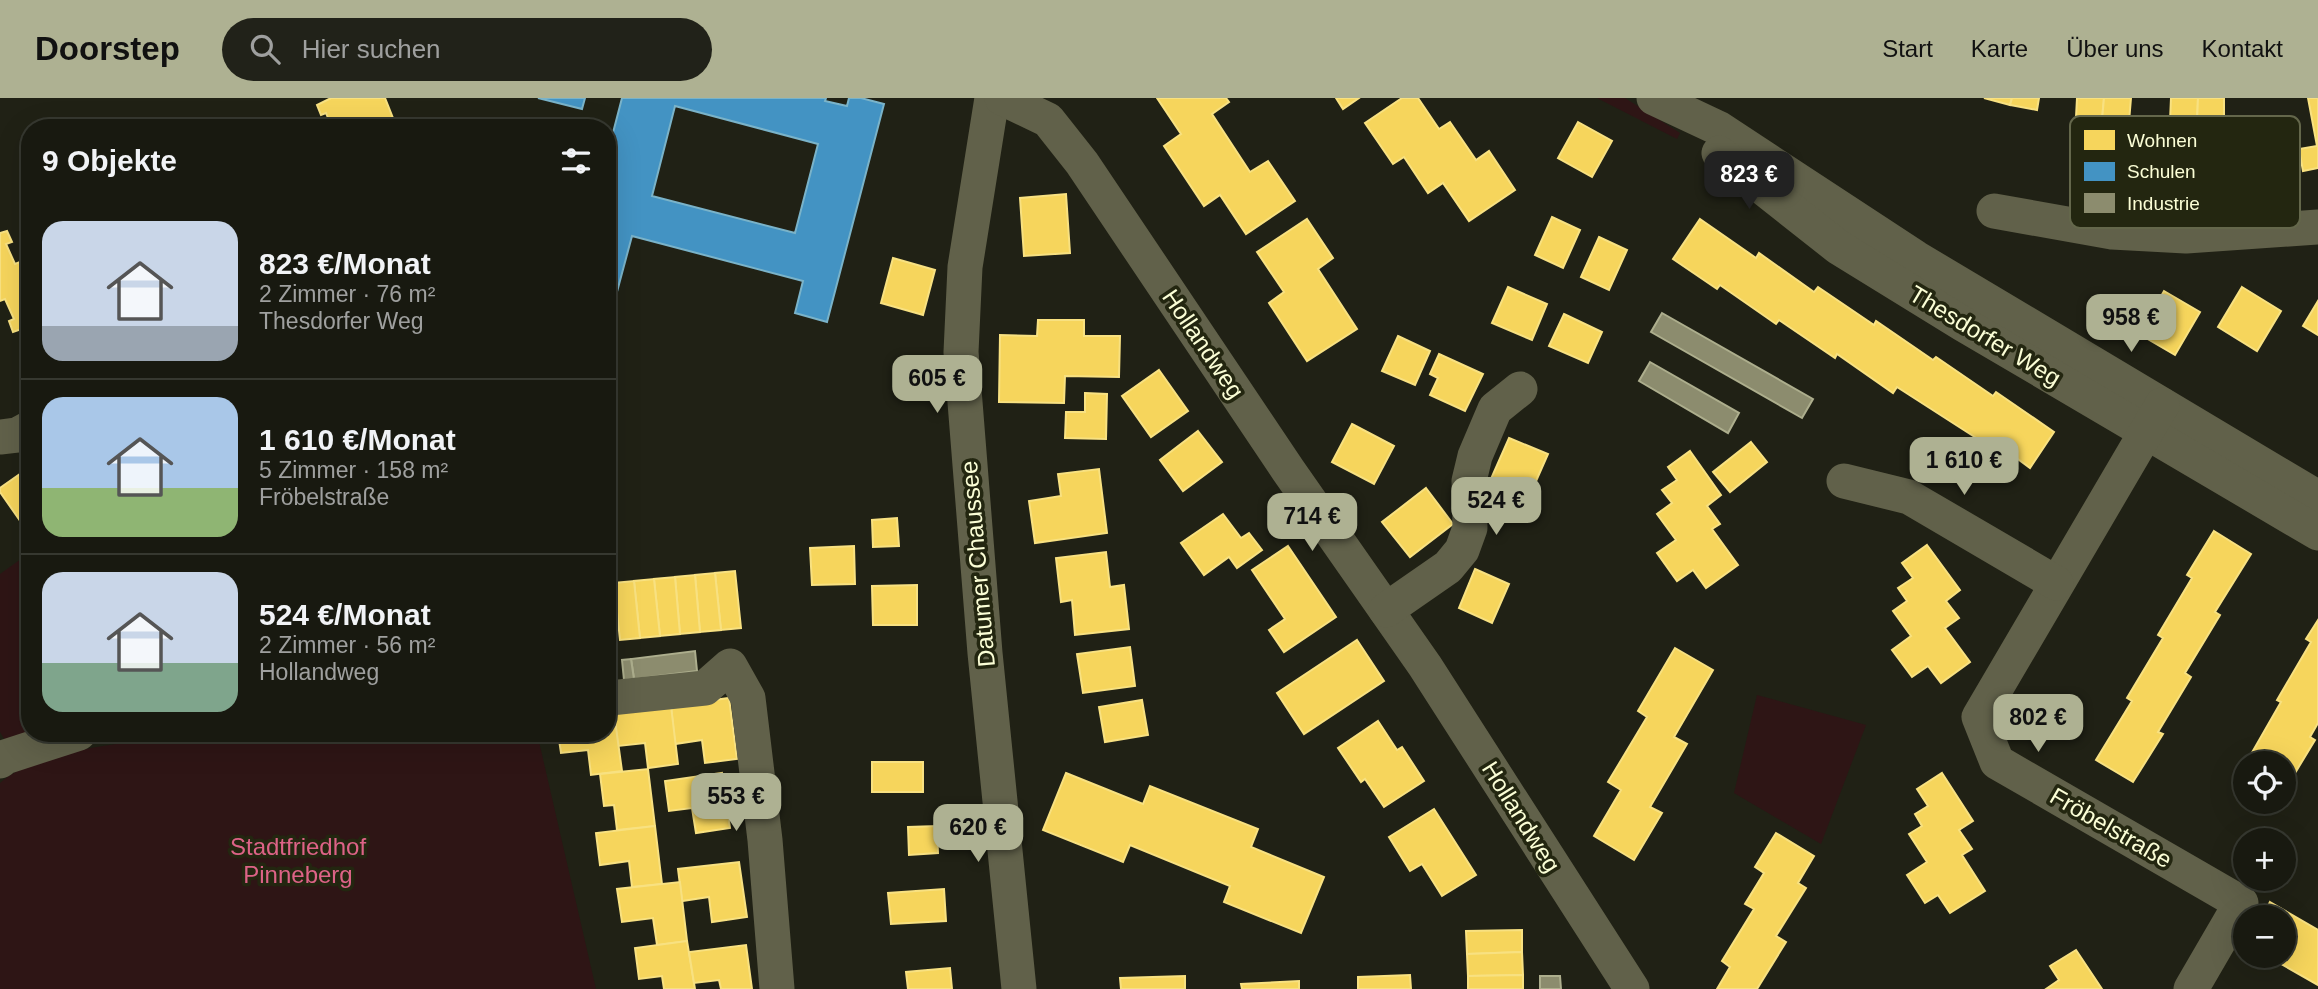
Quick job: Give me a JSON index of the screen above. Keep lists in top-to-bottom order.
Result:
{
  "streets": {
    "street": [
      "Thesdorfer Weg",
      "Hollandweg",
      "Datumer Chaussee",
      "Fröbelstraße"
    ]
  },
  "crossings": [
    ["Thesdorfer Weg", "Fröbelstraße"]
  ],
  "parks": ["Stadtfriedhof Pinneberg"],
  "legend": ["Wohnen", "Schulen", "Industrie"],
  "page": {
    "header": "Doorstep",
    "search": "Hier suchen",
    "nav": [
      "Start",
      "Karte",
      "Über uns",
      "Kontakt"
    ],
    "heading": "9 Objekte",
    "price": [
      "823 €",
      "958 €",
      "605 €",
      "1 610 €",
      "524 €",
      "714 €",
      "802 €",
      "553 €",
      "620 €"
    ],
    "list": [
      {
        "name": "823 €/Monat",
        "note": "2 Zimmer · 76 m² · Thesdorfer Weg"
      },
      {
        "name": "1 610 €/Monat",
        "note": "5 Zimmer · 158 m² · Fröbelstraße"
      },
      {
        "name": "524 €/Monat",
        "note": "2 Zimmer · 56 m² · Hollandweg"
      }
    ],
    "map_buttons": ["+", "−"]
  }
}
